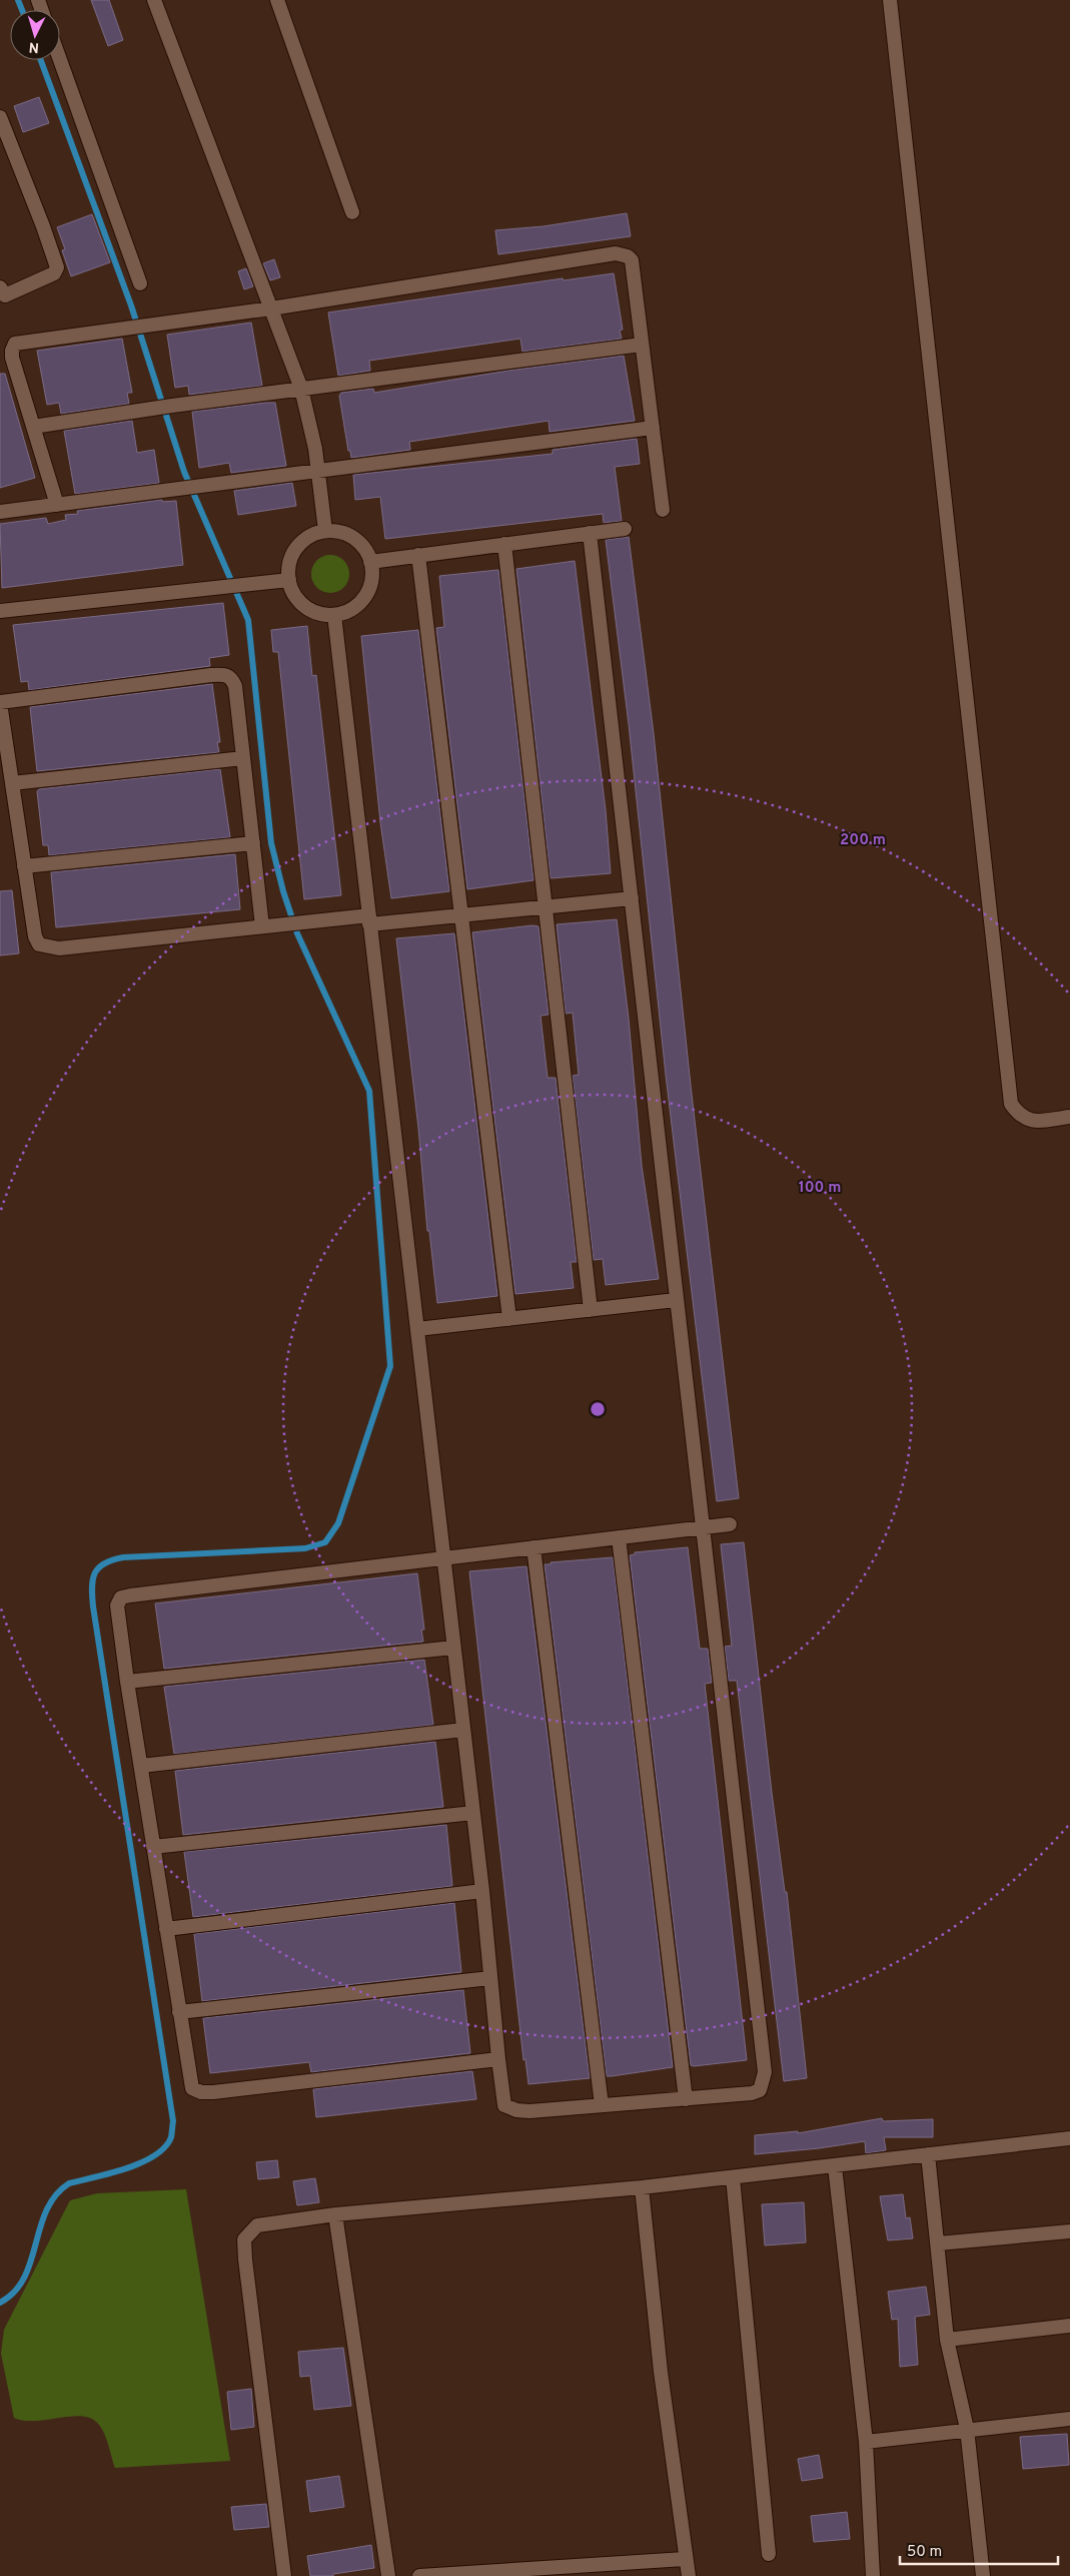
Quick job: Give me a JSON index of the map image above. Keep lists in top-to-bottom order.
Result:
{
  "scale_bar": "50 m",
  "north": "bottom",
  "rings": ["200 m", "100 m"]
}
